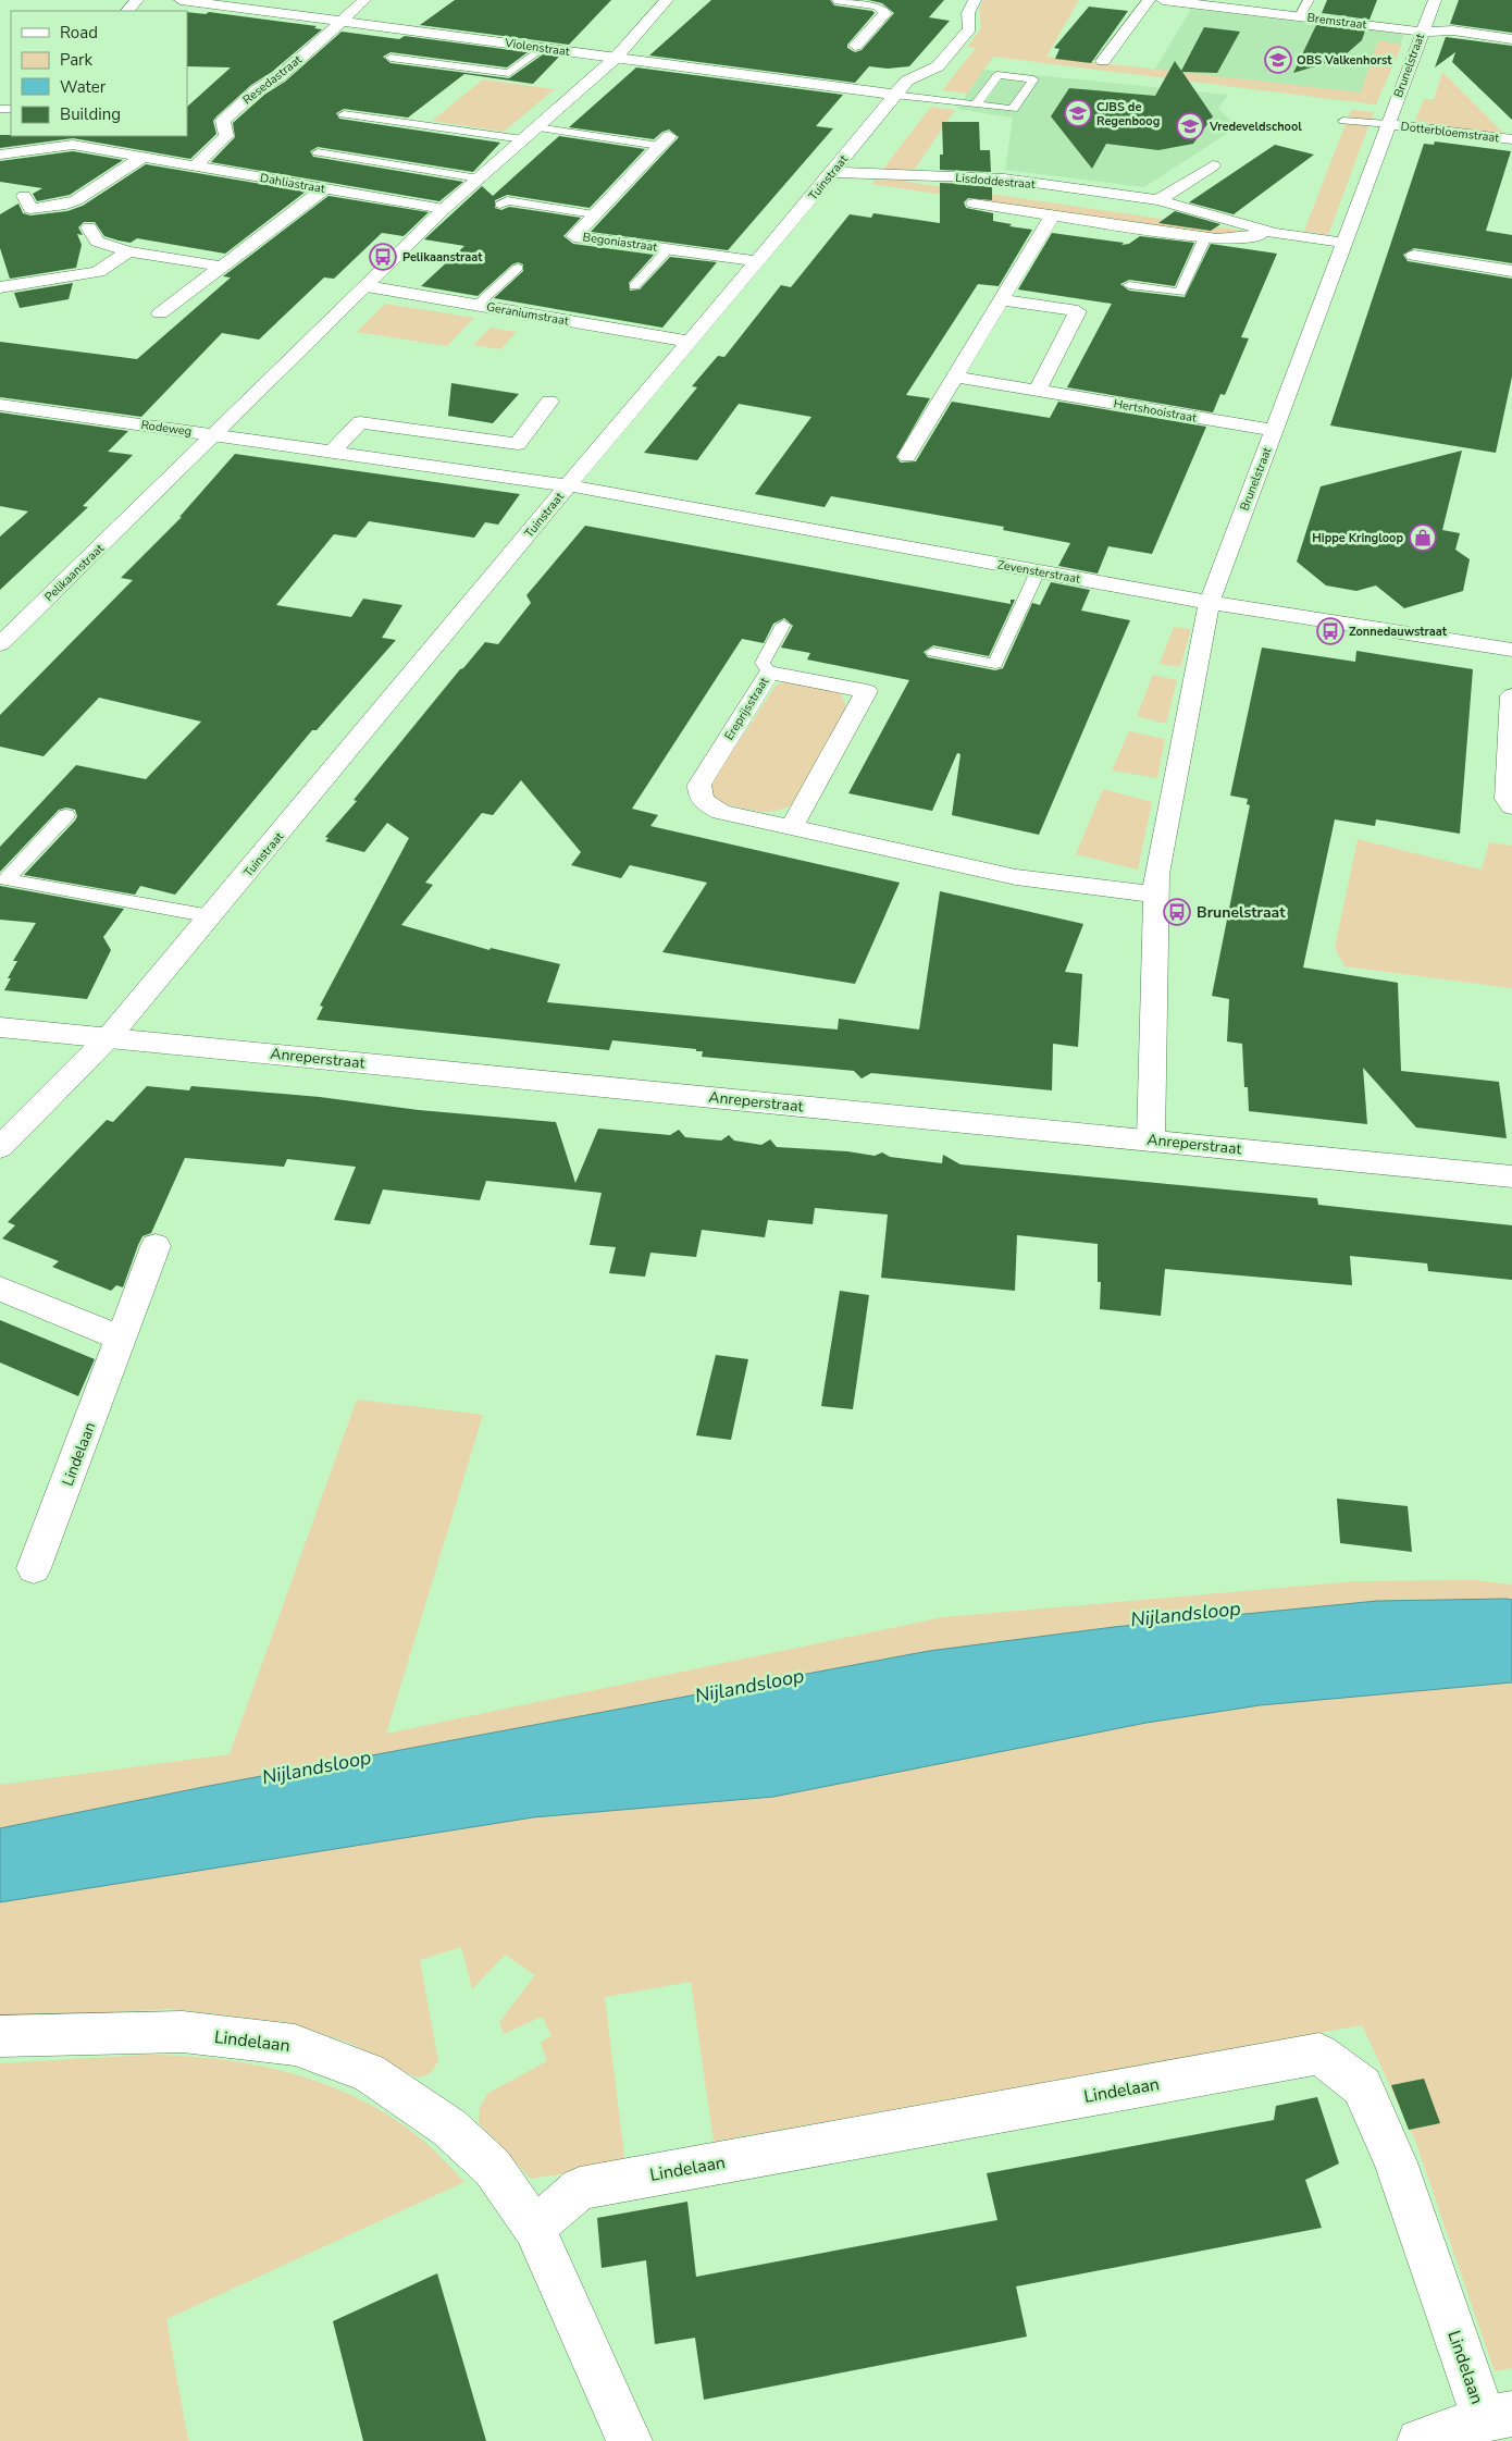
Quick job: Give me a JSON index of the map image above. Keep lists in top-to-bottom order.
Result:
{
  "streets": {
    "street": [
      "Bremstraat",
      "Violenstraat",
      "Brunelstraat",
      "Resedastraat",
      "Dotterbloemstraat",
      "Tuinstraat",
      "Lisdoddestraat",
      "Dahliastraat",
      "Begoniastraat",
      "Geraniumstraat",
      "Hertshooistraat",
      "Rodeweg",
      "Zevensterstraat",
      "Pelikaanstraat",
      "Ereprijsstraat",
      "Anreperstraat",
      "Lindelaan"
    ]
  },
  "crossings": [
    ["Bremstraat", "Brunelstraat"],
    ["Violenstraat", "Resedastraat"],
    ["Violenstraat", "Tuinstraat"],
    ["Violenstraat", "Pelikaanstraat"],
    ["Brunelstraat", "Dotterbloemstraat"],
    ["Brunelstraat", "Lisdoddestraat"],
    ["Brunelstraat", "Hertshooistraat"],
    ["Brunelstraat", "Zevensterstraat"],
    ["Brunelstraat", "Ereprijsstraat"],
    ["Brunelstraat", "Anreperstraat"],
    ["Resedastraat", "Dahliastraat"],
    ["Tuinstraat", "Lisdoddestraat"],
    ["Tuinstraat", "Begoniastraat"],
    ["Tuinstraat", "Geraniumstraat"],
    ["Tuinstraat", "Rodeweg"],
    ["Tuinstraat", "Zevensterstraat"],
    ["Tuinstraat", "Anreperstraat"],
    ["Dahliastraat", "Pelikaanstraat"],
    ["Begoniastraat", "Pelikaanstraat"],
    ["Geraniumstraat", "Pelikaanstraat"],
    ["Rodeweg", "Zevensterstraat"],
    ["Rodeweg", "Pelikaanstraat"]
  ],
  "water": ["Nijlandsloop"],
  "places": {
    "school or university": ["OBS Valkenhorst", "CJBS de Regenboog", "Vredeveldschool"],
    "bus stop": ["Pelikaanstraat", "Zonnedauwstraat", "Brunelstraat"],
    "shop": ["Hippe Kringloop"]
  },
  "legend": [
    "Road",
    "Park",
    "Water",
    "Building"
  ]
}
